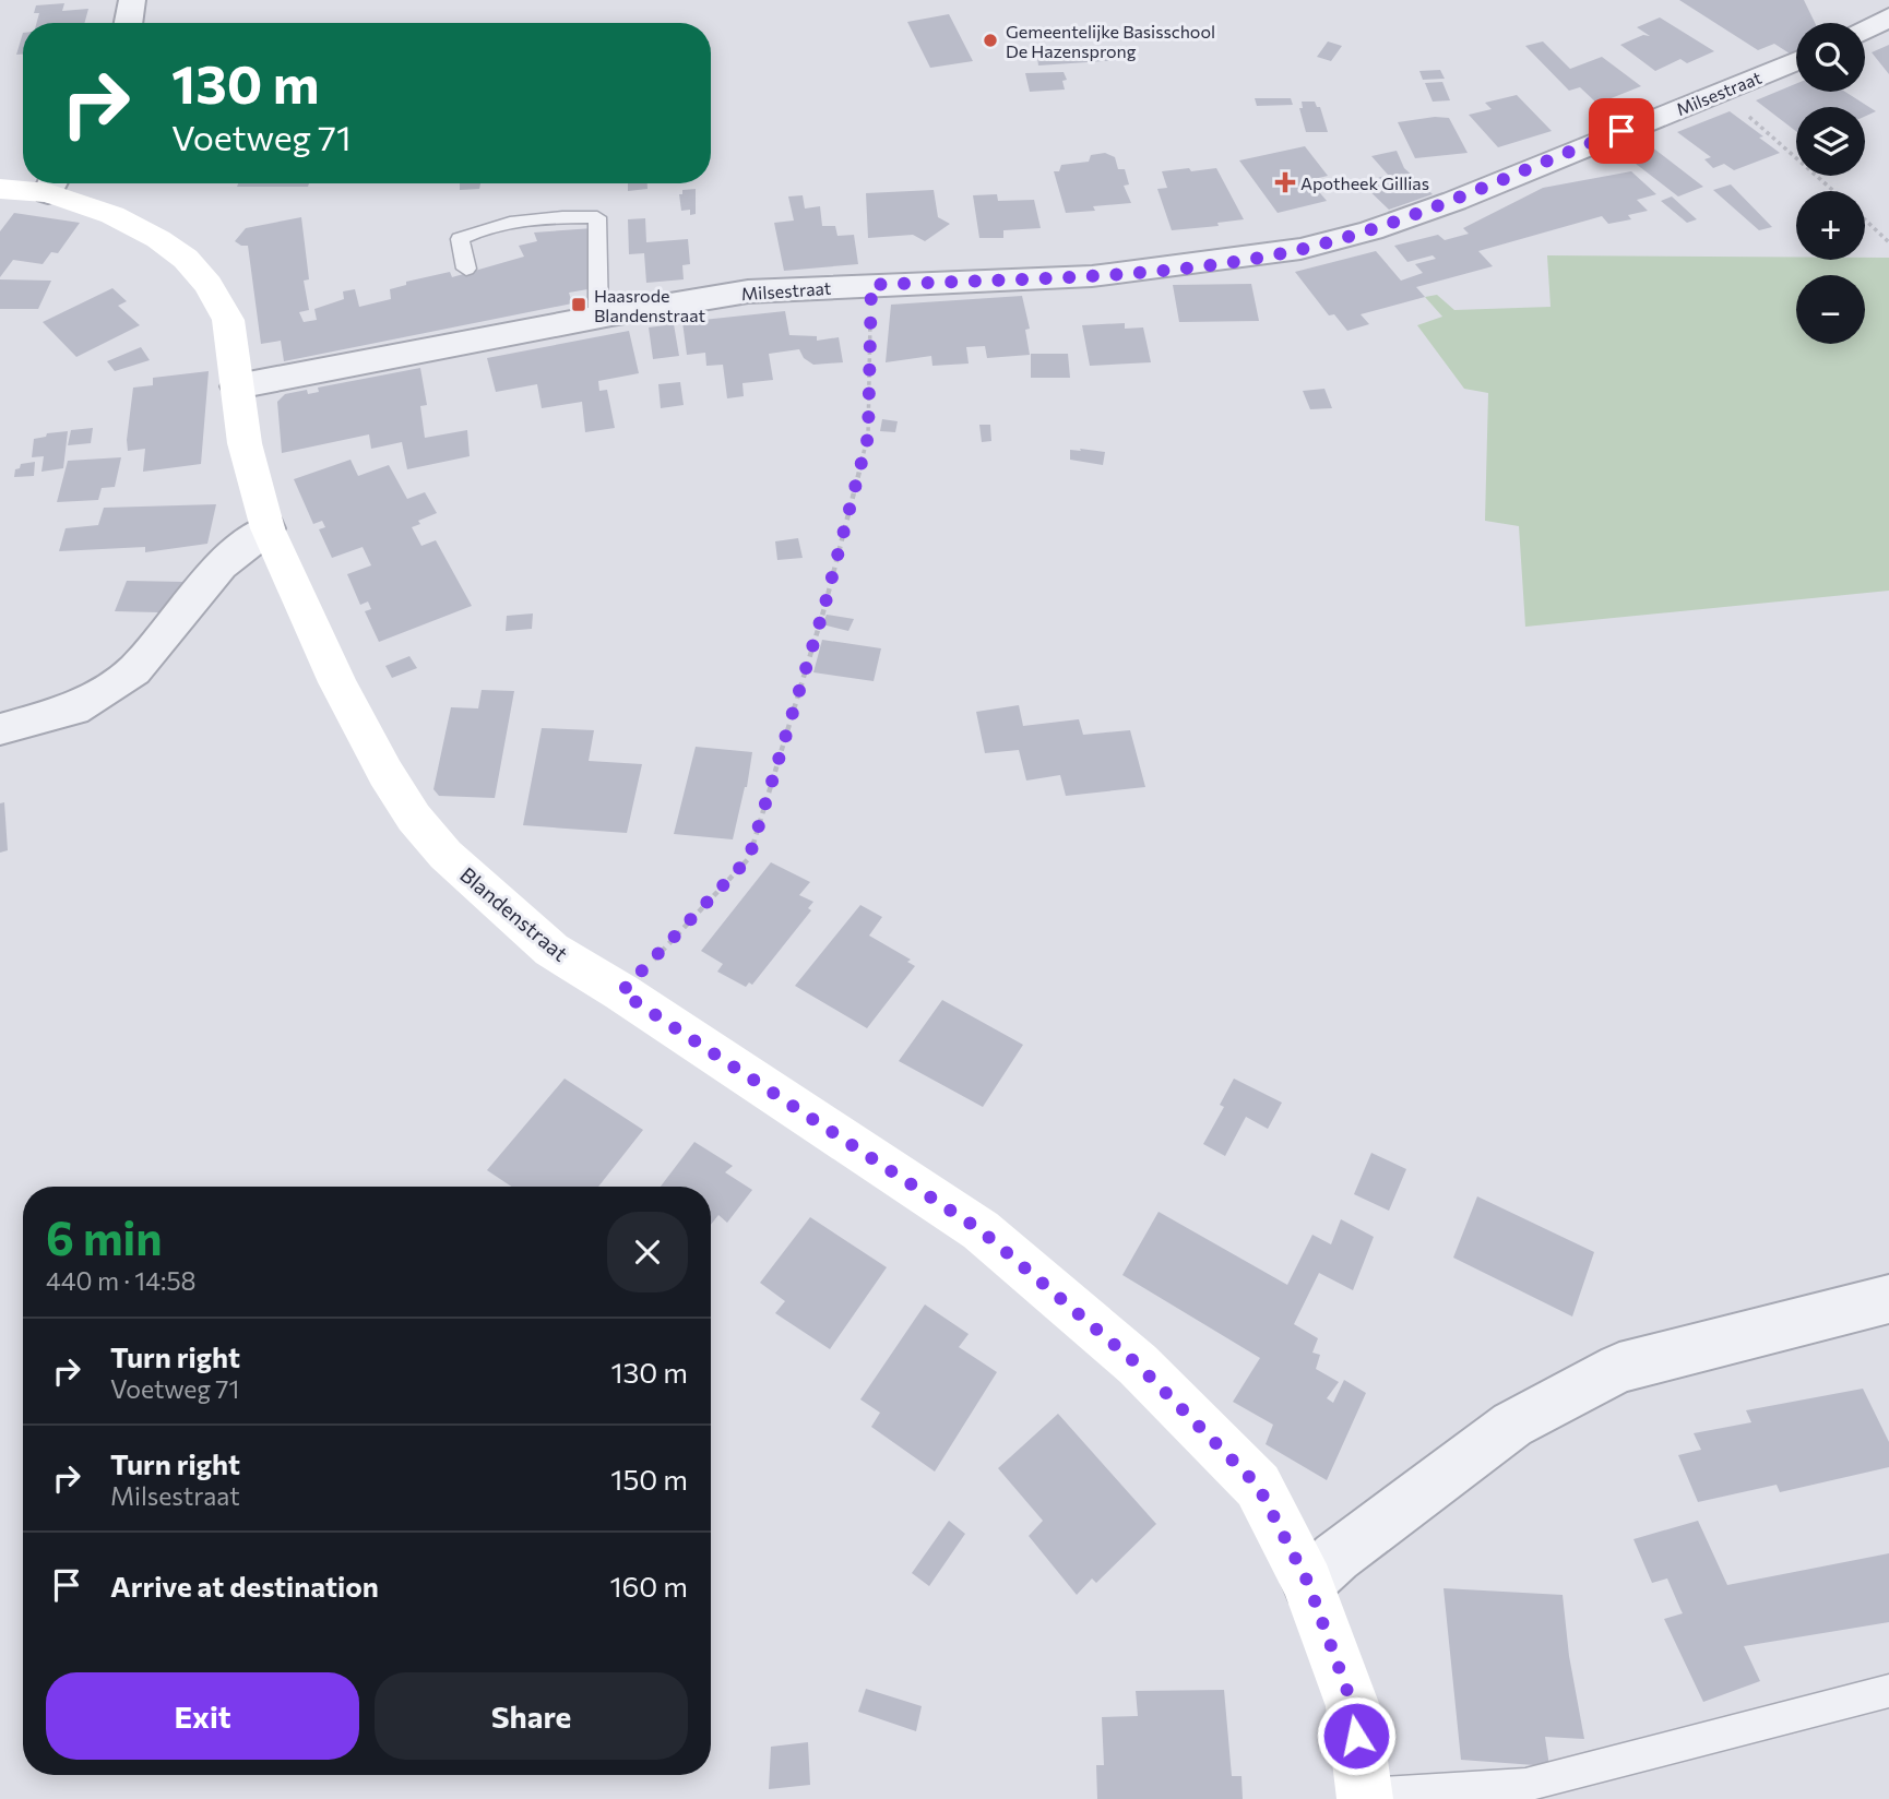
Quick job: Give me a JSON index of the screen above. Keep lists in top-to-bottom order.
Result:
{
  "streets": {
    "street": ["Milsestraat", "Blandenstraat"]
  },
  "crossings": [
    ["Milsestraat", "Blandenstraat"]
  ],
  "places": {
    "other": ["Gemeentelijke Basisschool De Hazensprong"],
    "health": ["Apotheek Gillias"],
    "transit": ["Haasrode Blandenstraat"]
  },
  "page": {
    "map_buttons": ["+", "−"],
    "turn": ["130 m", "Voetweg 71"],
    "heading": ["6 min", "440 m · 14:58"],
    "list": [
      {
        "name": "Turn right",
        "note": "Voetweg 71",
        "value": "130 m"
      },
      {
        "name": "Turn right",
        "note": "Milsestraat",
        "value": "150 m"
      },
      {
        "name": "Arrive at destination",
        "value": "160 m"
      }
    ],
    "buttons": ["Exit", "Share"]
  }
}
